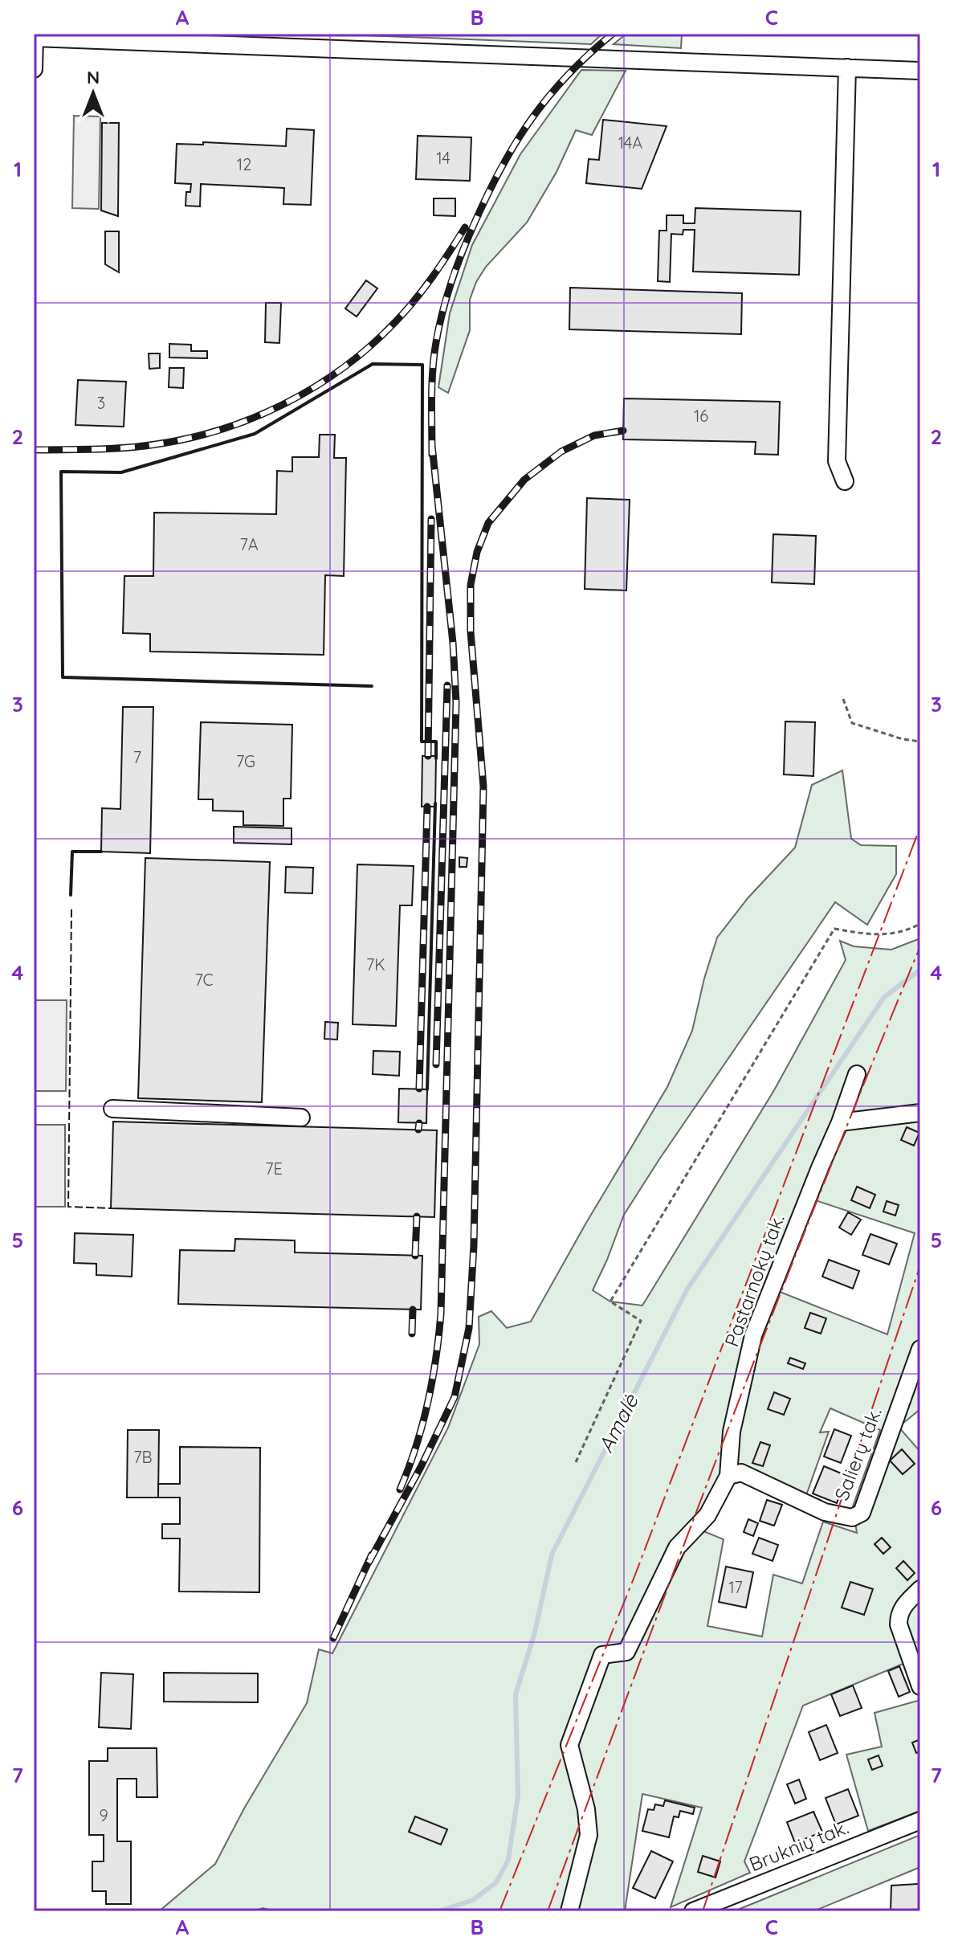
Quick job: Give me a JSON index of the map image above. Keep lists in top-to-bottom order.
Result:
{
  "streets": {
    "street": ["Pastarnokų tak.", "Salierų tak.", "Bruknių tak."]
  },
  "crossings": [
    ["Pastarnokų tak.", "Salierų tak."]
  ],
  "water": ["Amalė"],
  "house_numbers": [
    "14A",
    "14",
    "12",
    "3",
    "16",
    "7A",
    "7",
    "7G",
    "7K",
    "7C",
    "7E",
    "7B",
    "17",
    "9"
  ],
  "north": "top",
  "grid": {
    "columns": ["A", "B", "C"],
    "rows": [
      "1",
      "2",
      "3",
      "4",
      "5",
      "6",
      "7"
    ]
  }
}
